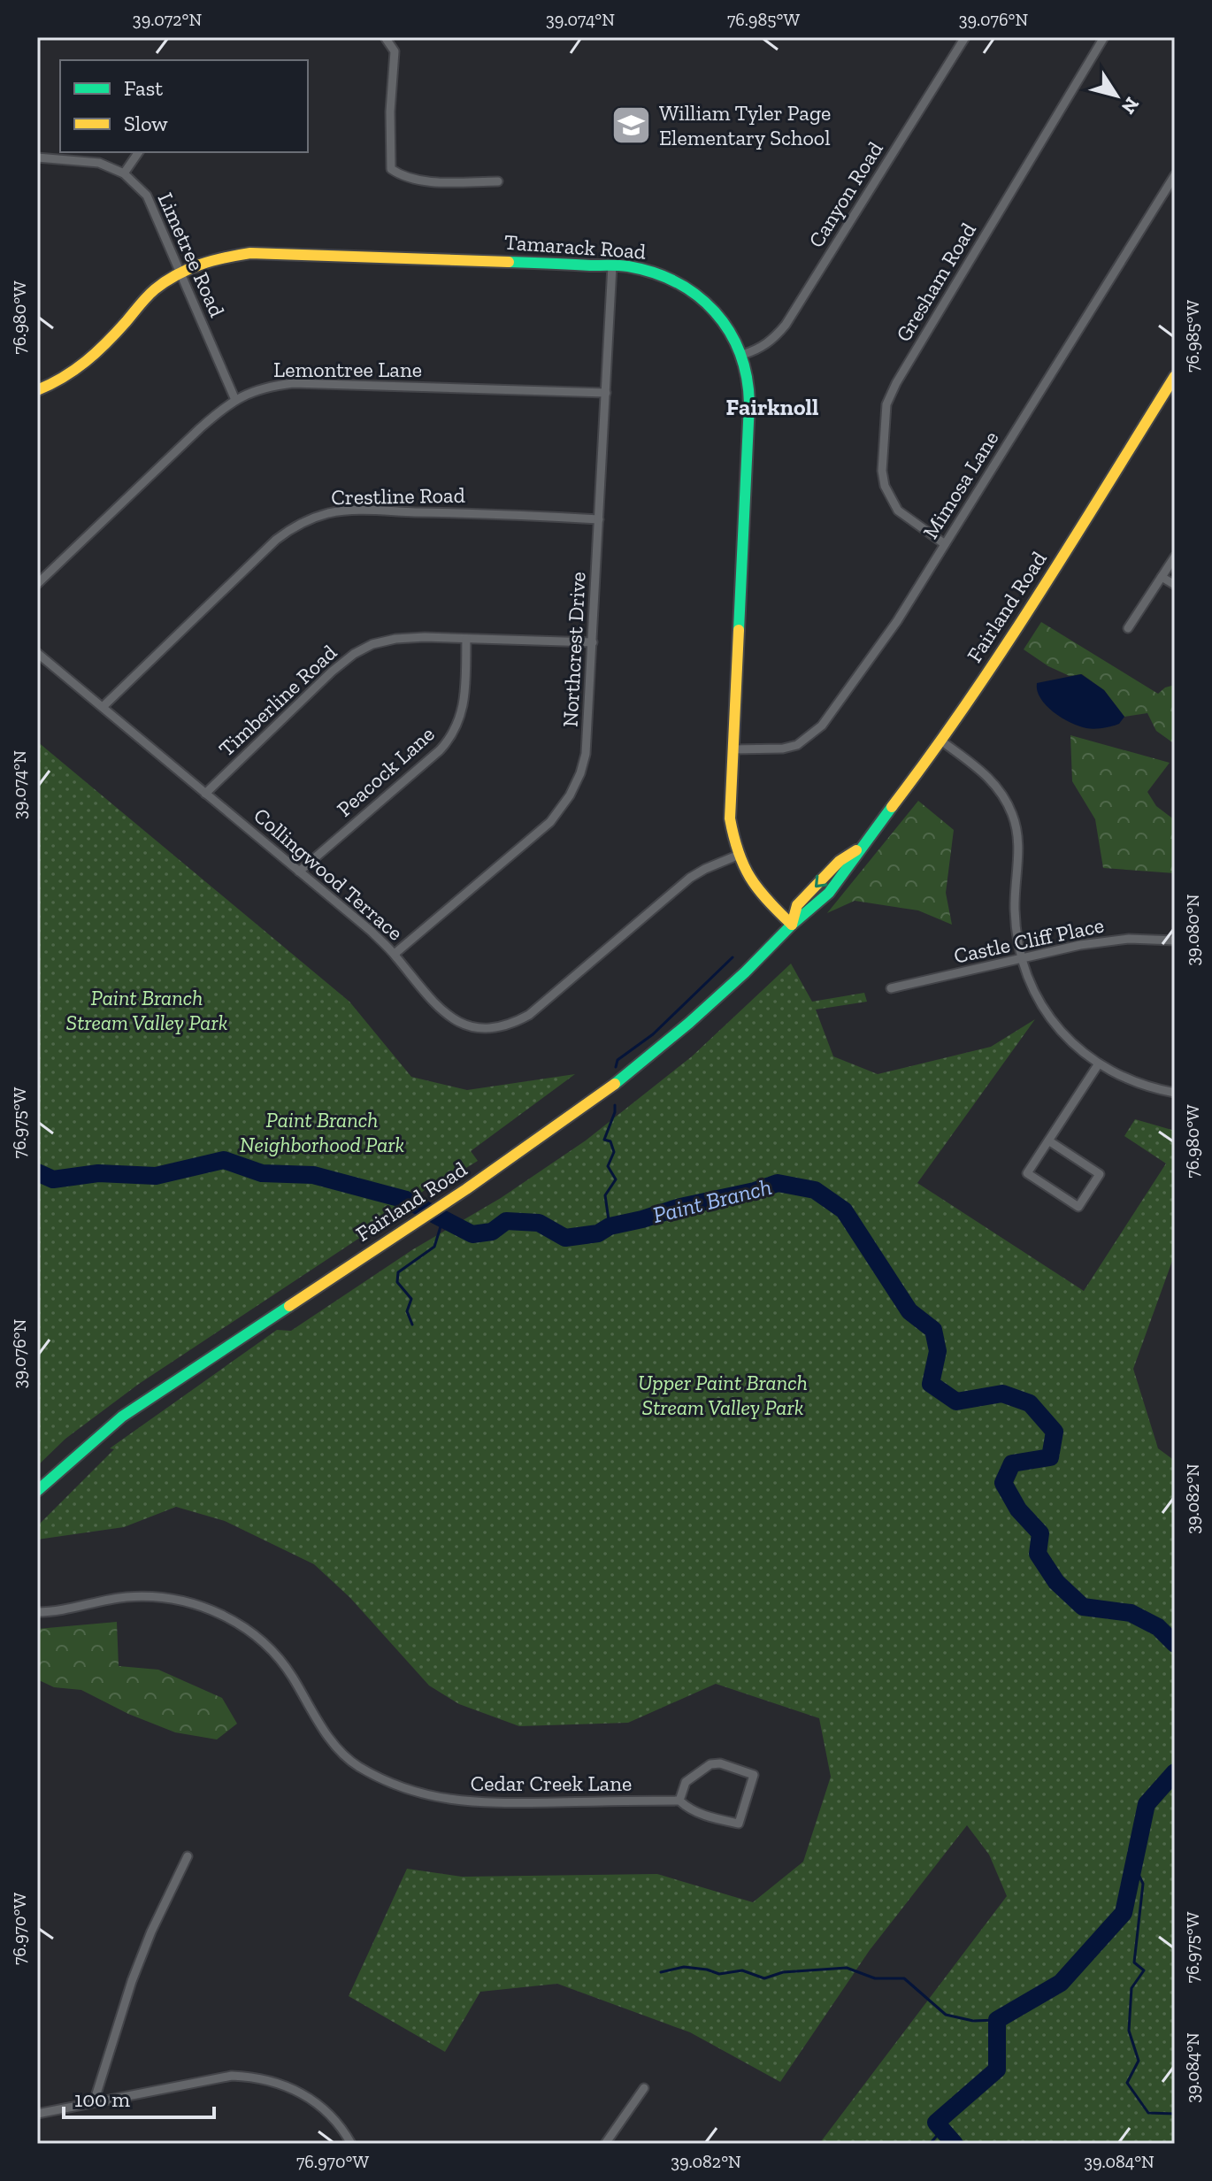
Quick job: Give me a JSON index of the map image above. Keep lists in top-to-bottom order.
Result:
{
  "streets": {
    "main road": ["Tamarack Road", "Fairland Road"],
    "street": [
      "Canyon Road",
      "Limetree Road",
      "Gresham Road",
      "Lemontree Lane",
      "Mimosa Lane",
      "Crestline Road",
      "Northcrest Drive",
      "Timberline Road",
      "Peacock Lane",
      "Collingwood Terrace",
      "Castle Cliff Place",
      "Cedar Creek Lane"
    ]
  },
  "crossings": [
    ["Canyon Road", "Tamarack Road"],
    ["Tamarack Road", "Limetree Road"],
    ["Tamarack Road", "Mimosa Lane"],
    ["Tamarack Road", "Fairland Road"],
    ["Tamarack Road", "Northcrest Drive"],
    ["Tamarack Road", "Collingwood Terrace"],
    ["Limetree Road", "Lemontree Lane"],
    ["Gresham Road", "Mimosa Lane"],
    ["Lemontree Lane", "Northcrest Drive"],
    ["Crestline Road", "Northcrest Drive"],
    ["Crestline Road", "Collingwood Terrace"],
    ["Northcrest Drive", "Timberline Road"],
    ["Northcrest Drive", "Collingwood Terrace"],
    ["Timberline Road", "Peacock Lane"],
    ["Timberline Road", "Collingwood Terrace"],
    ["Peacock Lane", "Collingwood Terrace"]
  ],
  "districts": ["Fairknoll"],
  "water": ["Paint Branch"],
  "parks": ["Paint Branch Stream Valley Park", "Paint Branch Neighborhood Park", "Upper Paint Branch Stream Valley Park"],
  "places": {
    "school or university": ["William Tyler Page Elementary School"]
  },
  "legend": ["Fast", "Slow"],
  "scale_bar": "100 m",
  "north": "bottom right",
  "coordinates": [
    "39.072°N",
    "39.074°N",
    "76.985°W",
    "39.076°N",
    "76.980°W",
    "39.080°N",
    "76.975°W",
    "39.082°N",
    "76.970°W",
    "39.084°N"
  ]
}
